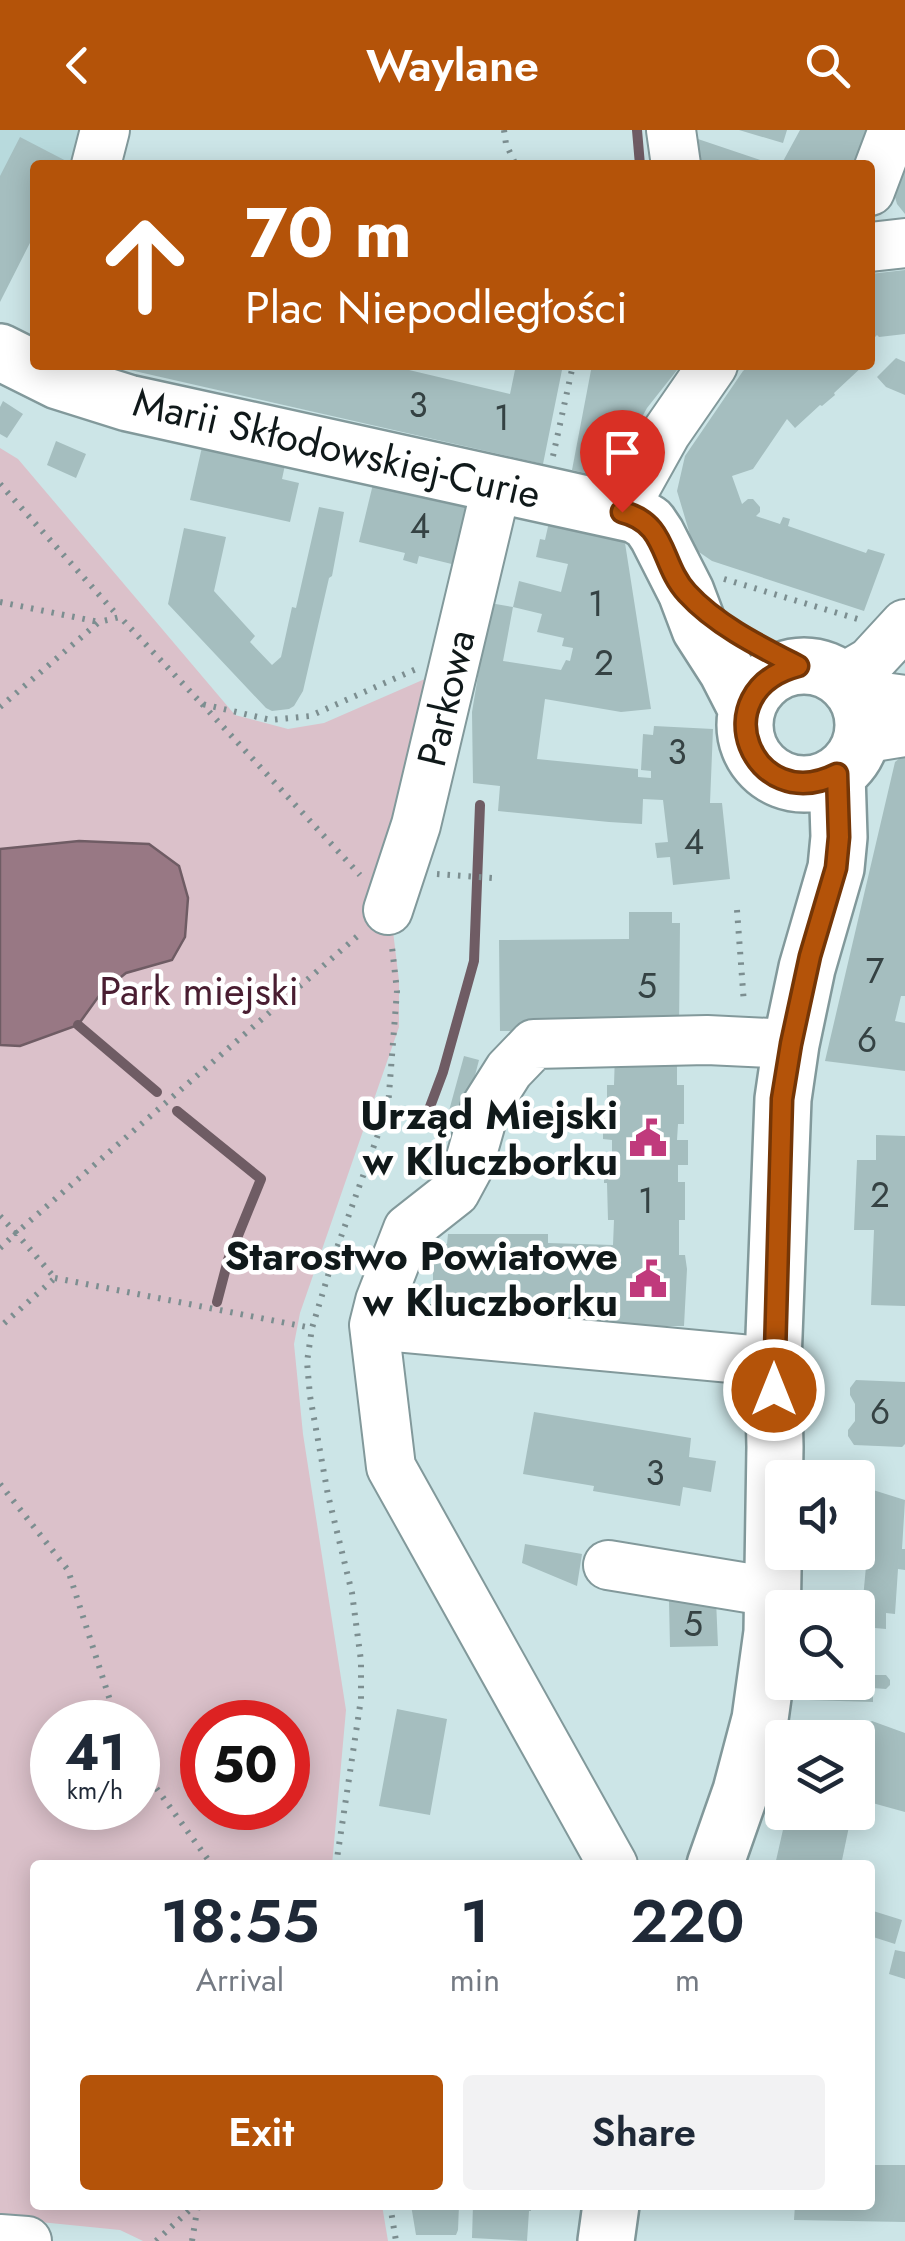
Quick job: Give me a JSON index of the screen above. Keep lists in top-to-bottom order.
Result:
{
  "streets": {
    "main road": ["Marii Skłodowskiej-Curie"],
    "street": ["Parkowa"]
  },
  "crossings": [
    ["Marii Skłodowskiej-Curie", "Parkowa"]
  ],
  "parks": ["Park miejski"],
  "places": {
    "public building": ["Urząd Miejski w Kluczborku", "Starostwo Powiatowe w Kluczborku"]
  },
  "house_numbers": [
    "3",
    "1",
    "4",
    "1",
    "2",
    "3",
    "4",
    "7",
    "5",
    "6",
    "2",
    "1",
    "6",
    "3",
    "5"
  ],
  "page": {
    "header": "Waylane",
    "turn": ["70 m", "Plac Niepodległości"],
    "speed": "41 km/h",
    "limit": "50",
    "eta": [
      "18:55",
      "Arrival",
      "1",
      "min",
      "220",
      "m"
    ],
    "buttons": ["Exit", "Share"]
  }
}
